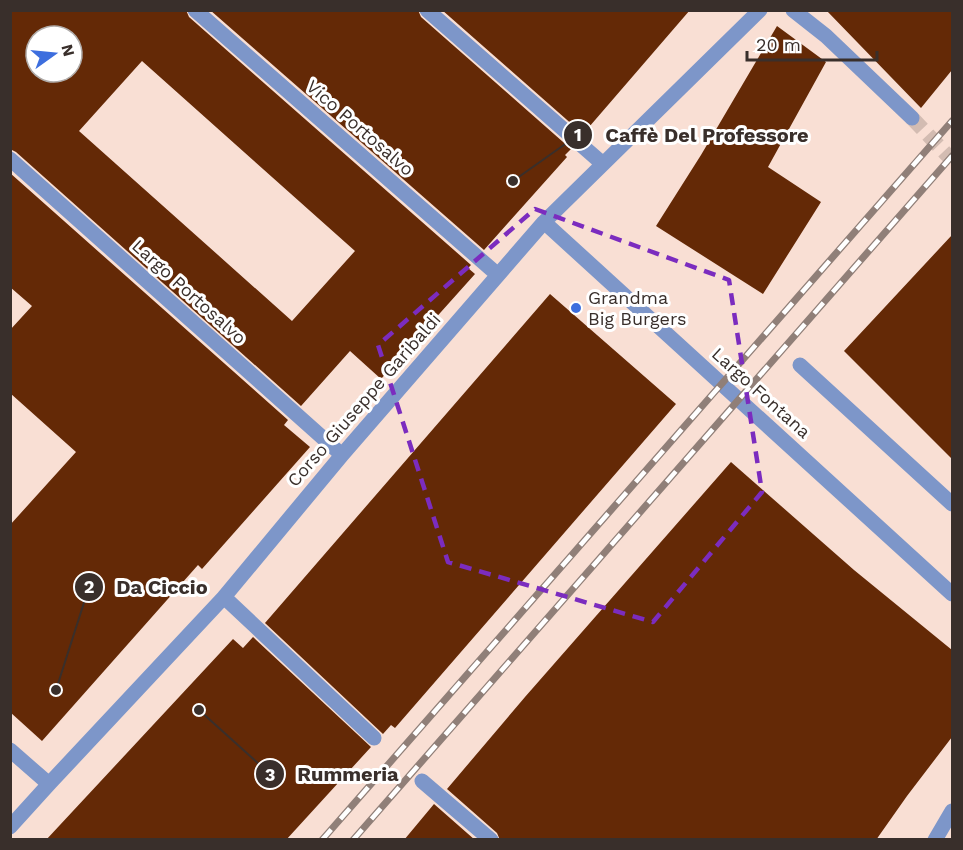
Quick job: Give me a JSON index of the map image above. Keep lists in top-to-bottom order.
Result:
{
  "streets": {
    "street": [
      "Vico Portosalvo",
      "Largo Portosalvo",
      "Largo Fontana",
      "Corso Giuseppe Garibaldi"
    ]
  },
  "crossings": [
    ["Vico Portosalvo", "Corso Giuseppe Garibaldi"],
    ["Largo Portosalvo", "Corso Giuseppe Garibaldi"],
    ["Largo Fontana", "Corso Giuseppe Garibaldi"]
  ],
  "places": [
    "Caffè Del Professore",
    "Grandma Big Burgers",
    "Da Ciccio",
    "Rummeria"
  ],
  "scale_bar": "20 m",
  "north": "right"
}
